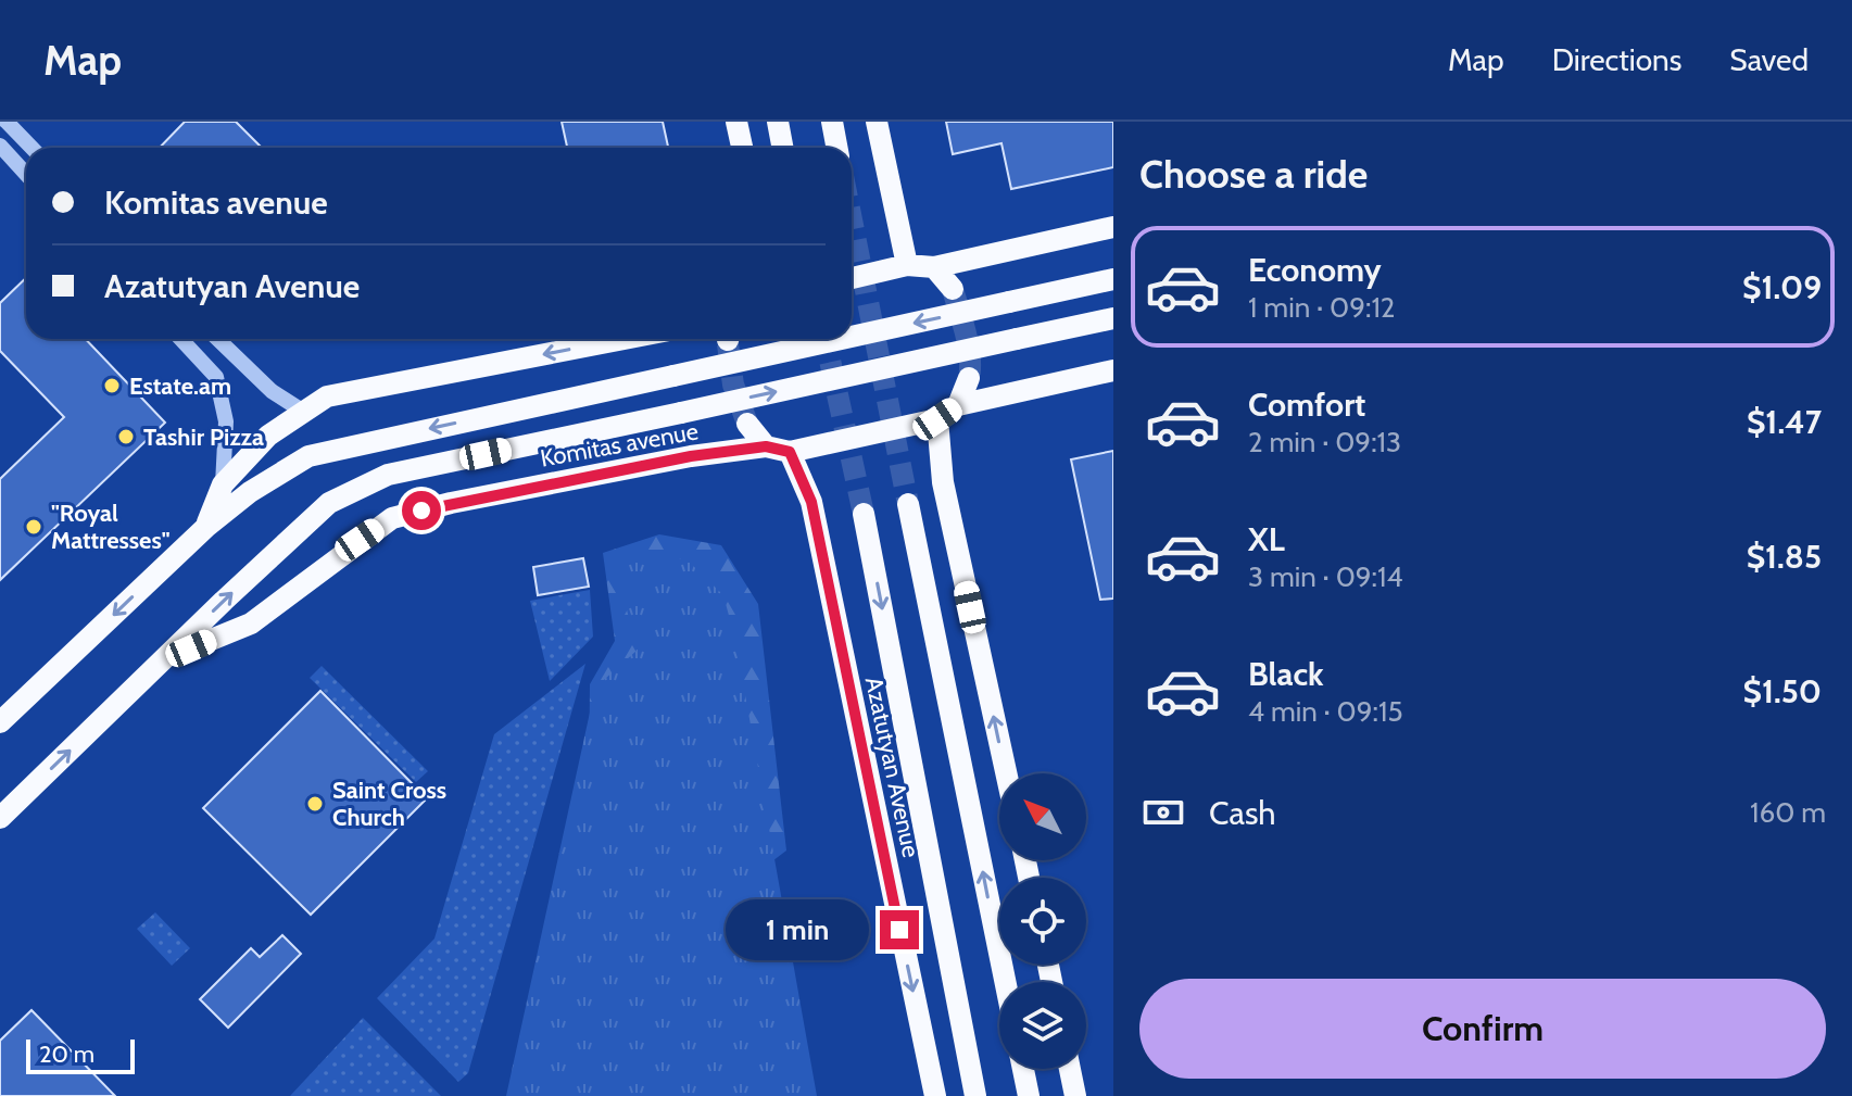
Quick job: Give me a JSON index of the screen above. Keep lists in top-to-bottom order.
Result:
{
  "streets": {
    "main road": ["Komitas avenue", "Azatutyan Avenue"]
  },
  "places": [
    "Estate.am",
    "Tashir Pizza",
    "\"Royal Mattresses\"",
    "Saint Cross Church"
  ],
  "scale_bar": "20 m",
  "north": "top left",
  "page": {
    "header": "Map",
    "nav": ["Map", "Directions", "Saved"],
    "heading": "Choose a ride",
    "banner": ["Komitas avenue", "Azatutyan Avenue"],
    "list": [
      {
        "name": "Economy",
        "note": "1 min · 09:12",
        "value": "$1.09"
      },
      {
        "name": "Comfort",
        "note": "2 min · 09:13",
        "value": "$1.47"
      },
      {
        "name": "XL",
        "note": "3 min · 09:14",
        "value": "$1.85"
      },
      {
        "name": "Black",
        "note": "4 min · 09:15",
        "value": "$1.50"
      }
    ],
    "pay": ["Cash", "160 m"],
    "bubble": "1 min",
    "buttons": "Confirm",
    "scale": "20 m"
  }
}
